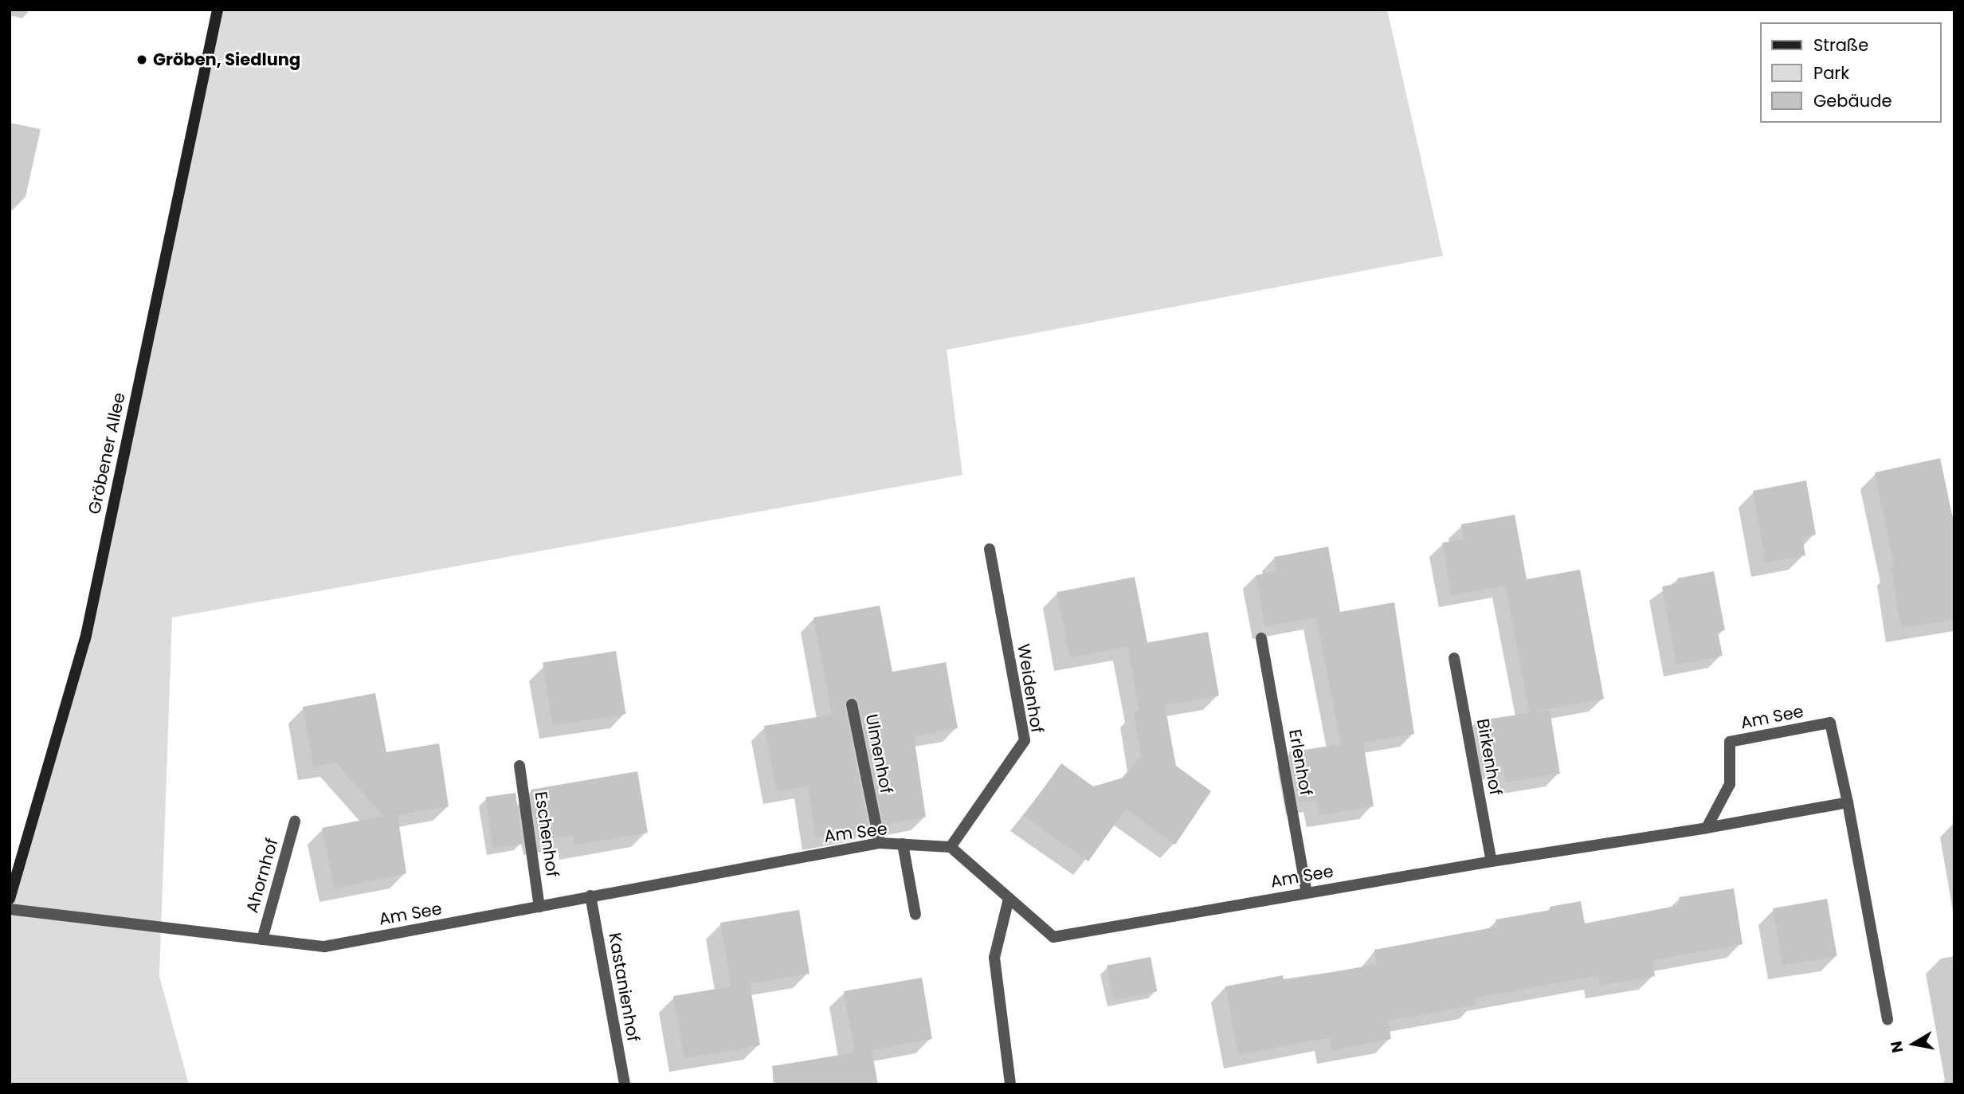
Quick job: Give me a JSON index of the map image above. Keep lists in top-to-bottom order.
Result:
{
  "streets": {
    "street": [
      "Gröbener Allee",
      "Weidenhof",
      "Am See",
      "Ulmenhof",
      "Birkenhof",
      "Erlenhof",
      "Eschenhof",
      "Ahornhof",
      "Kastanienhof"
    ]
  },
  "crossings": [
    ["Weidenhof", "Am See"],
    ["Am See", "Ulmenhof"],
    ["Am See", "Birkenhof"],
    ["Am See", "Erlenhof"],
    ["Am See", "Eschenhof"],
    ["Am See", "Ahornhof"],
    ["Am See", "Kastanienhof"]
  ],
  "places": ["Gröben, Siedlung"],
  "legend": ["Straße", "Park", "Gebäude"],
  "north": "left"
}
